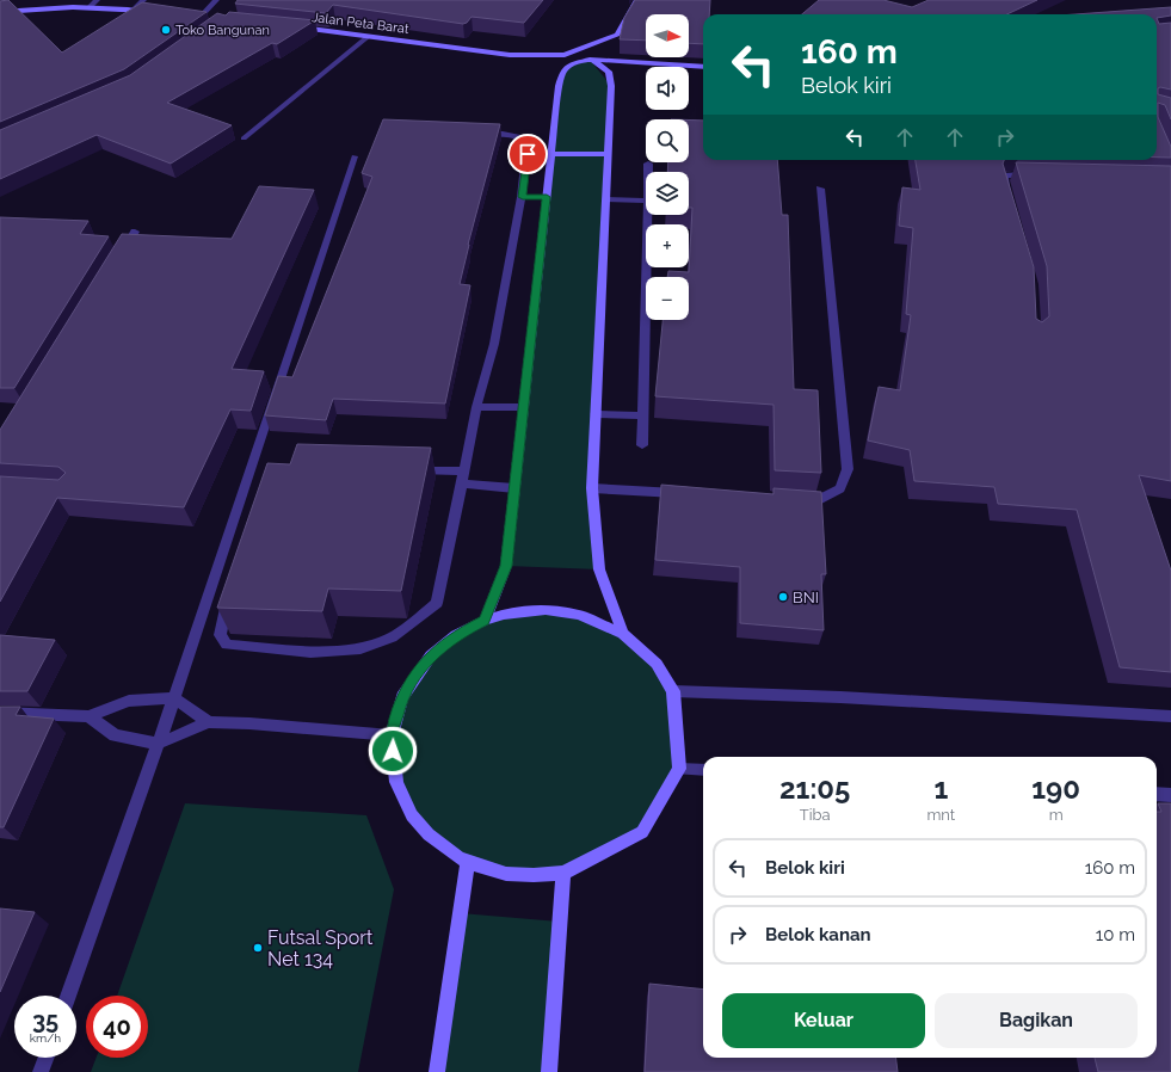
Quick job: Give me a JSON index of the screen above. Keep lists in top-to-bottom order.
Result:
{
  "streets": {
    "street": ["Jalan Peta Barat"]
  },
  "places": ["Toko Bangunan", "BNI", "Futsal Sport Net 134"],
  "north": "right",
  "page": {
    "map_buttons": ["+", "−"],
    "turn": ["160 m", "Belok kiri"],
    "eta": [
      "21:05",
      "Tiba",
      "1",
      "mnt",
      "190",
      "m"
    ],
    "list": [
      {
        "name": "Belok kiri",
        "value": "160 m"
      },
      {
        "name": "Belok kanan",
        "value": "10 m"
      }
    ],
    "buttons": ["Keluar", "Bagikan"],
    "speed": "35 km/h",
    "limit": "40"
  }
}
